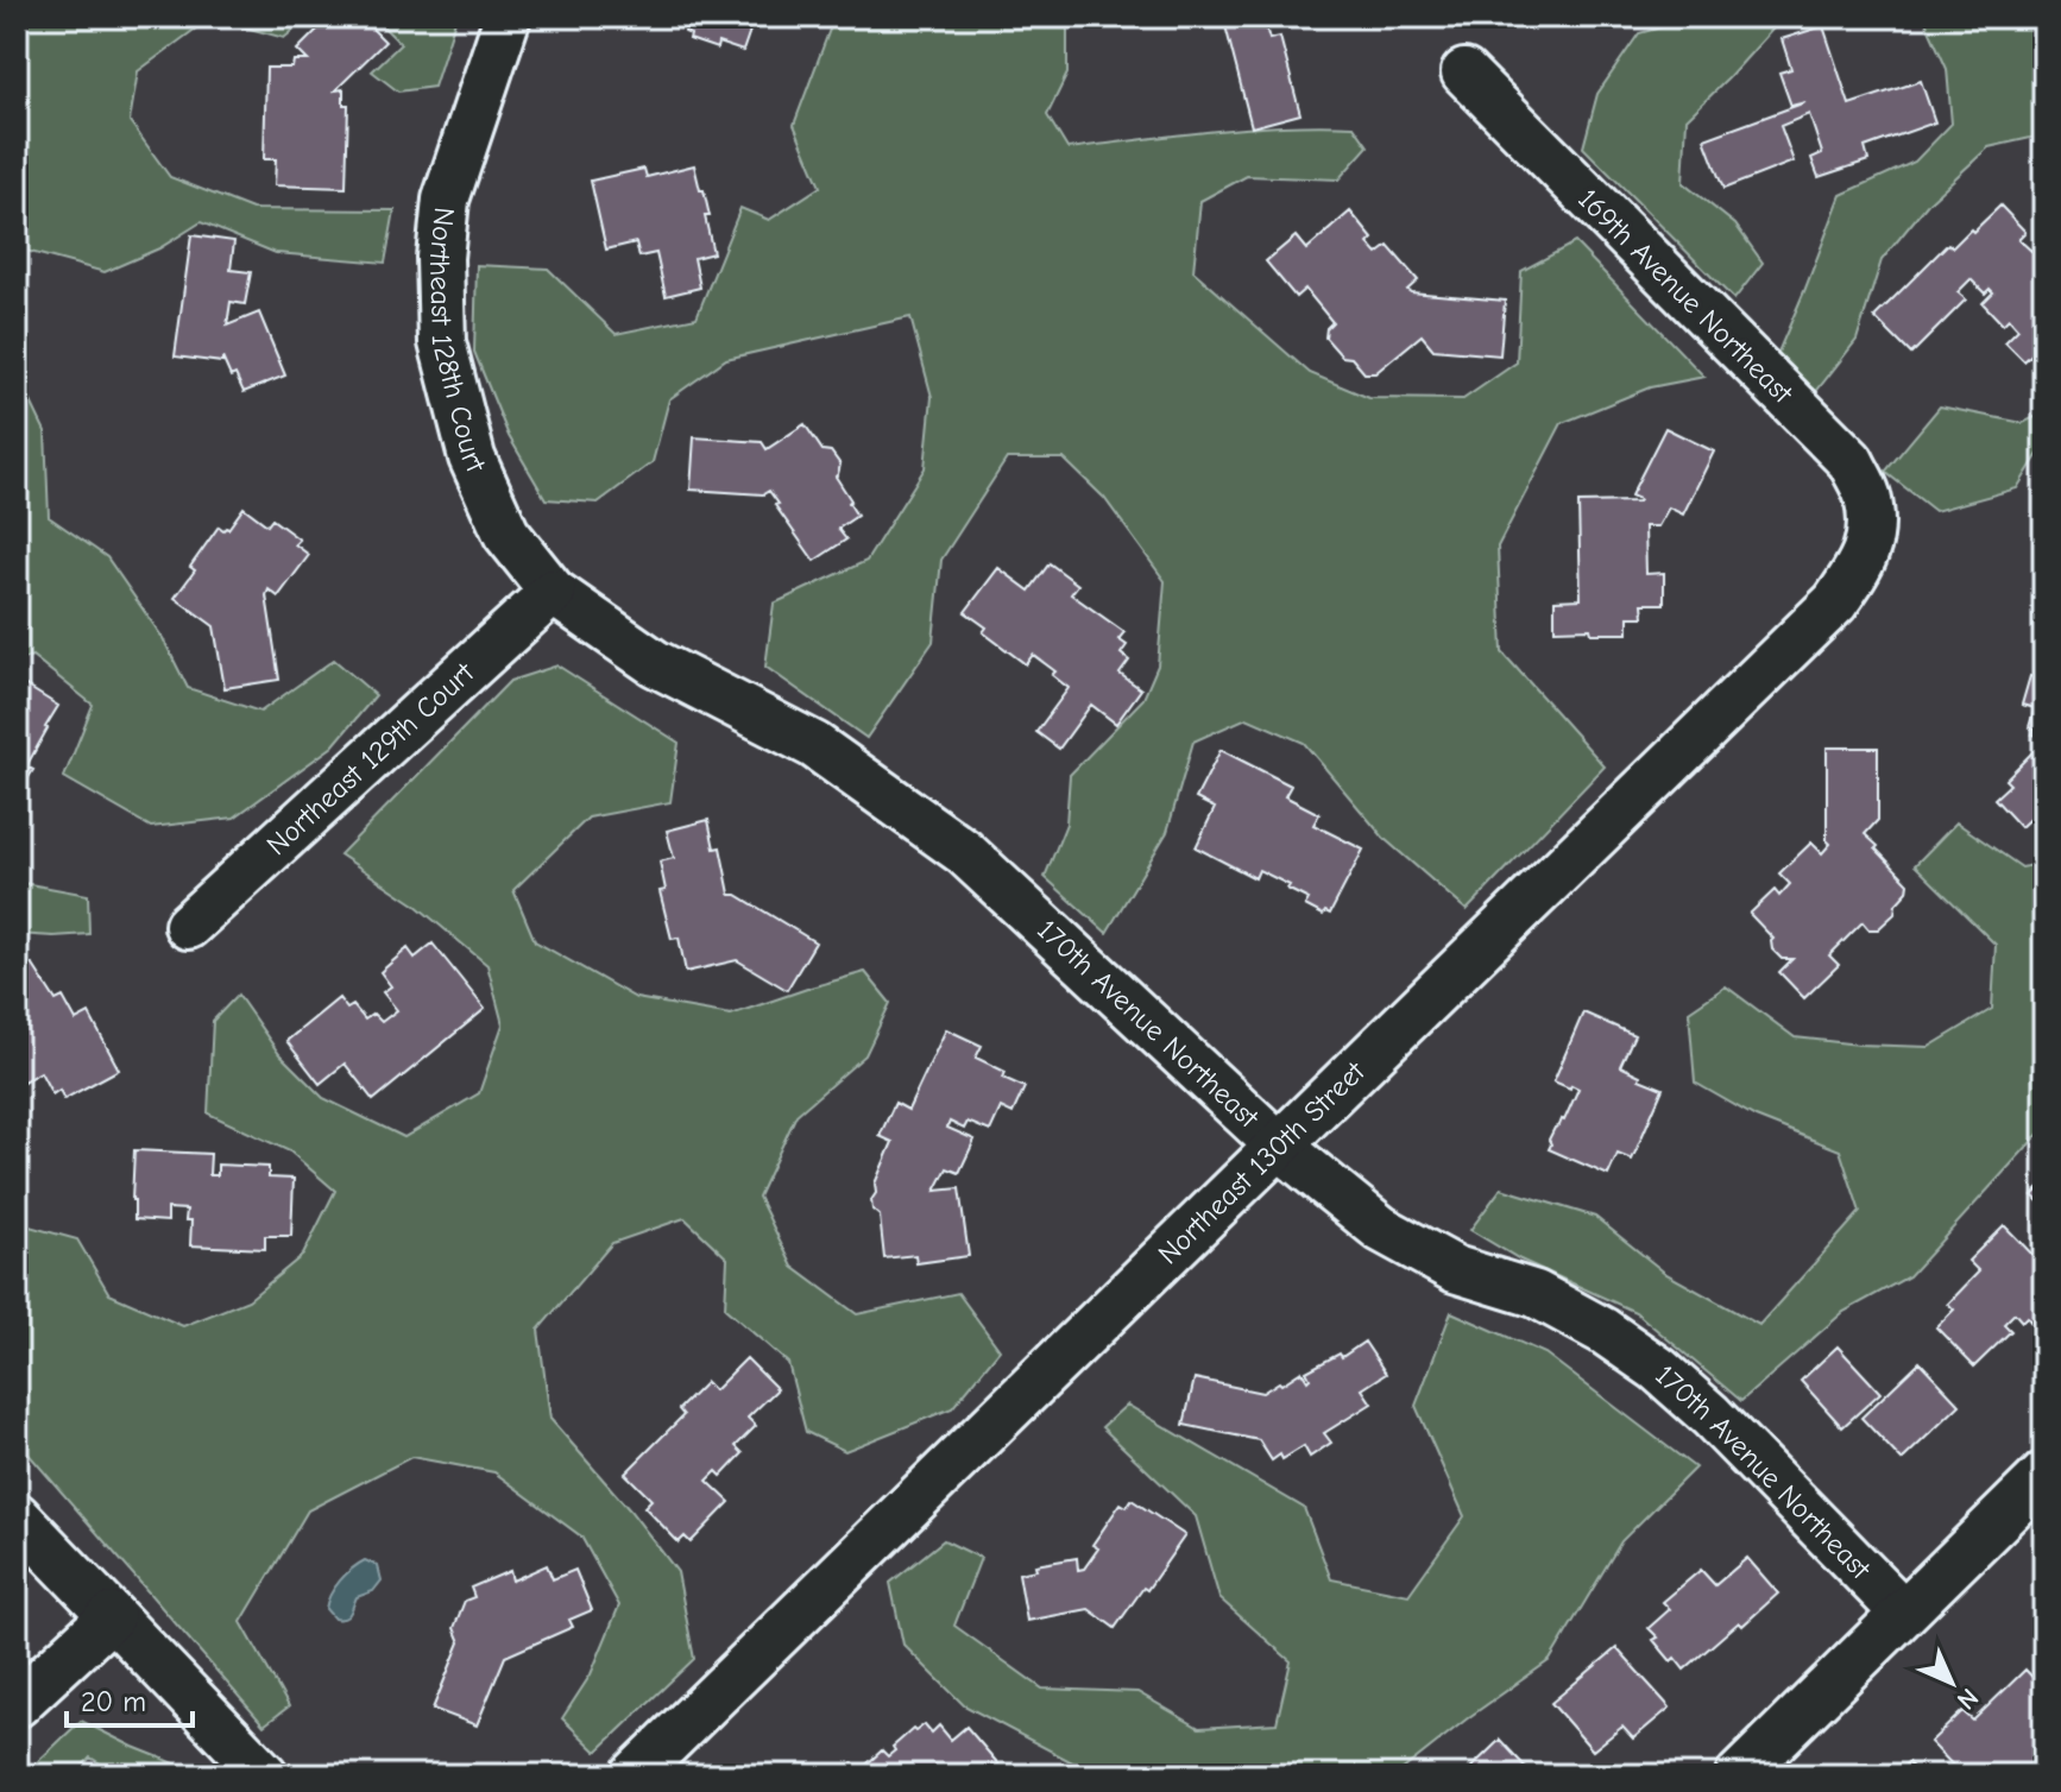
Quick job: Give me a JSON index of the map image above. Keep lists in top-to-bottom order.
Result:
{
  "streets": {
    "street": [
      "169th Avenue Northeast",
      "Northeast 128th Court",
      "Northeast 129th Court",
      "170th Avenue Northeast",
      "Northeast 130th Street"
    ]
  },
  "crossings": [
    ["169th Avenue Northeast", "Northeast 130th Street"],
    ["Northeast 128th Court", "Northeast 129th Court"],
    ["Northeast 128th Court", "170th Avenue Northeast"],
    ["Northeast 129th Court", "170th Avenue Northeast"],
    ["170th Avenue Northeast", "Northeast 130th Street"]
  ],
  "scale_bar": "20 m",
  "north": "bottom right"
}
